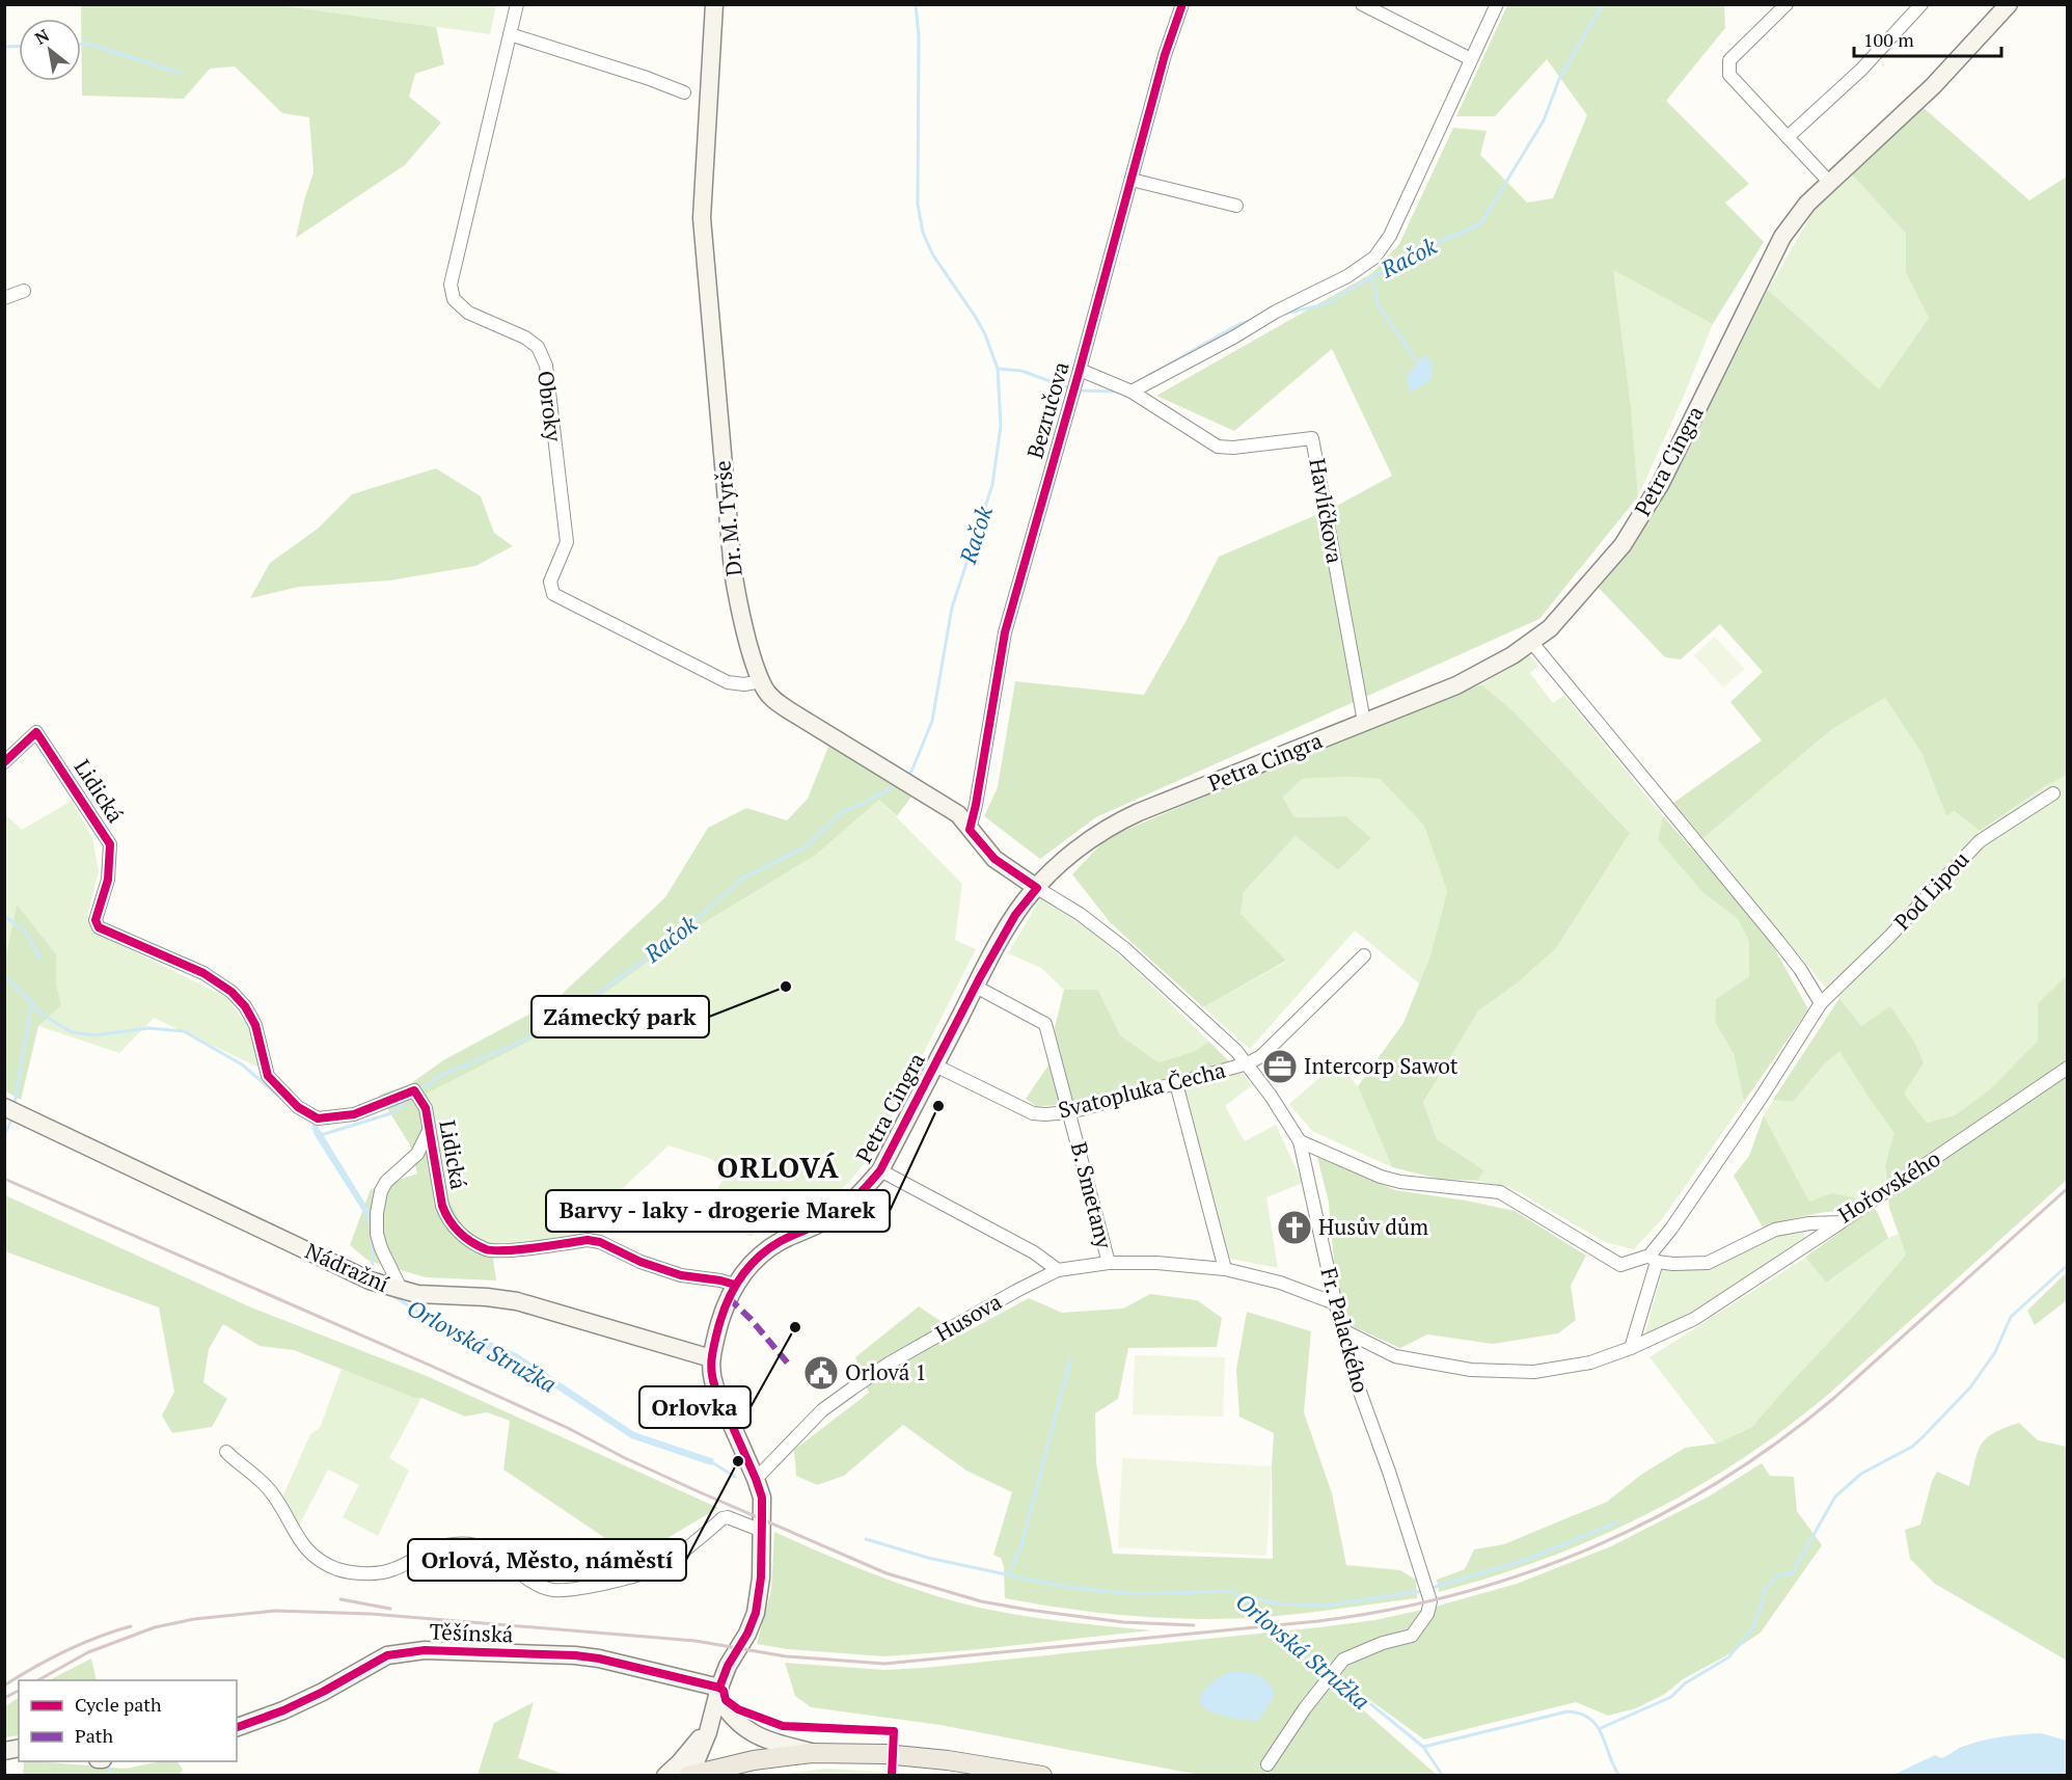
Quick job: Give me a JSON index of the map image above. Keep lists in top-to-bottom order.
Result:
{
  "streets": {
    "street": [
      "Obroky",
      "Bezručova",
      "Petra Cingra",
      "Havlíčkova",
      "Dr. M. Tyrše",
      "Lidická",
      "Pod Lipou",
      "Svatopluka Čecha",
      "Hořovského",
      "B. Smetany",
      "Nádražní",
      "Husova",
      "Fr. Palackého",
      "Těšínská"
    ]
  },
  "crossings": [
    ["Obroky", "Dr. M. Tyrše"],
    ["Bezručova", "Havlíčkova"],
    ["Bezručova", "Dr. M. Tyrše"],
    ["Petra Cingra", "Havlíčkova"],
    ["Petra Cingra", "Dr. M. Tyrše"],
    ["Petra Cingra", "Lidická"],
    ["Petra Cingra", "Svatopluka Čecha"],
    ["Petra Cingra", "B. Smetany"],
    ["Petra Cingra", "Nádražní"],
    ["Petra Cingra", "Husova"],
    ["Petra Cingra", "Fr. Palackého"],
    ["Petra Cingra", "Těšínská"],
    ["Dr. M. Tyrše", "Fr. Palackého"],
    ["Pod Lipou", "Hořovského"],
    ["Svatopluka Čecha", "B. Smetany"],
    ["Svatopluka Čecha", "Fr. Palackého"],
    ["B. Smetany", "Husova"],
    ["Husova", "Fr. Palackého"]
  ],
  "districts": ["ORLOVÁ"],
  "water": ["Račok", "Orlovská Stružka"],
  "places": {
    "other": [
      "Zámecký park",
      "Barvy - laky - drogerie Marek",
      "Orlovka",
      "Orlová, Město, náměstí"
    ],
    "office": ["Intercorp Sawot"],
    "church": ["Husův dům"],
    "public building": ["Orlová 1"]
  },
  "legend": ["Cycle path", "Path"],
  "scale_bar": "100 m",
  "north": "top left"
}
